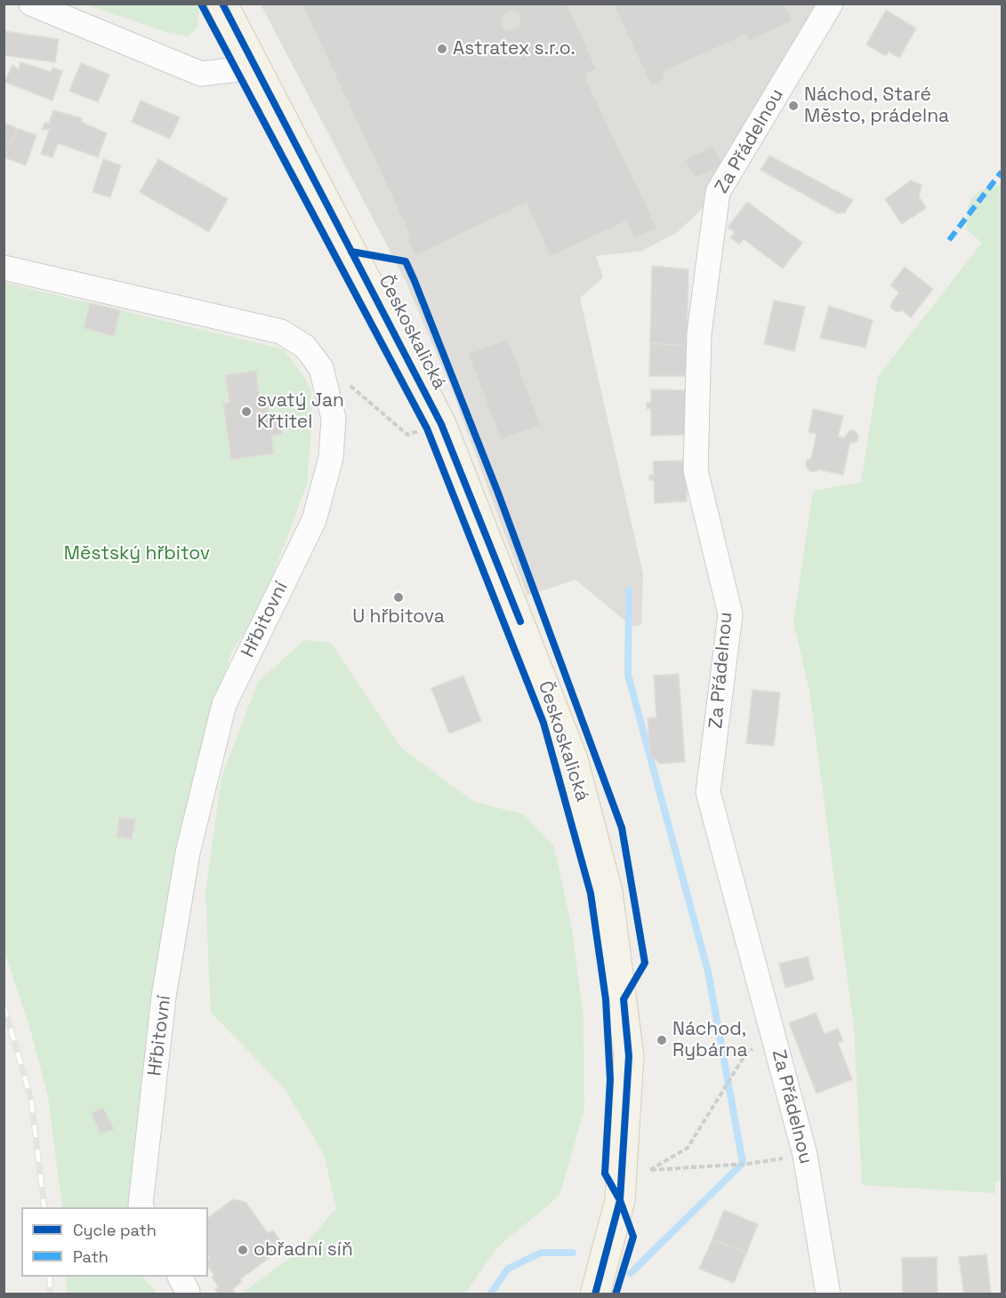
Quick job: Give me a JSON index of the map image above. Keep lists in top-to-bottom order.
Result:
{
  "streets": {
    "main road": ["Českoskalická"],
    "street": ["Za Přádelnou", "Hřbitovní"]
  },
  "parks": ["Městský hřbitov"],
  "places": [
    "Astratex s.r.o.",
    "Náchod, Staré Město, prádelna",
    "svatý Jan Křtitel",
    "U hřbitova",
    "Náchod, Rybárna",
    "obřadní síň"
  ],
  "legend": ["Cycle path", "Path"]
}
